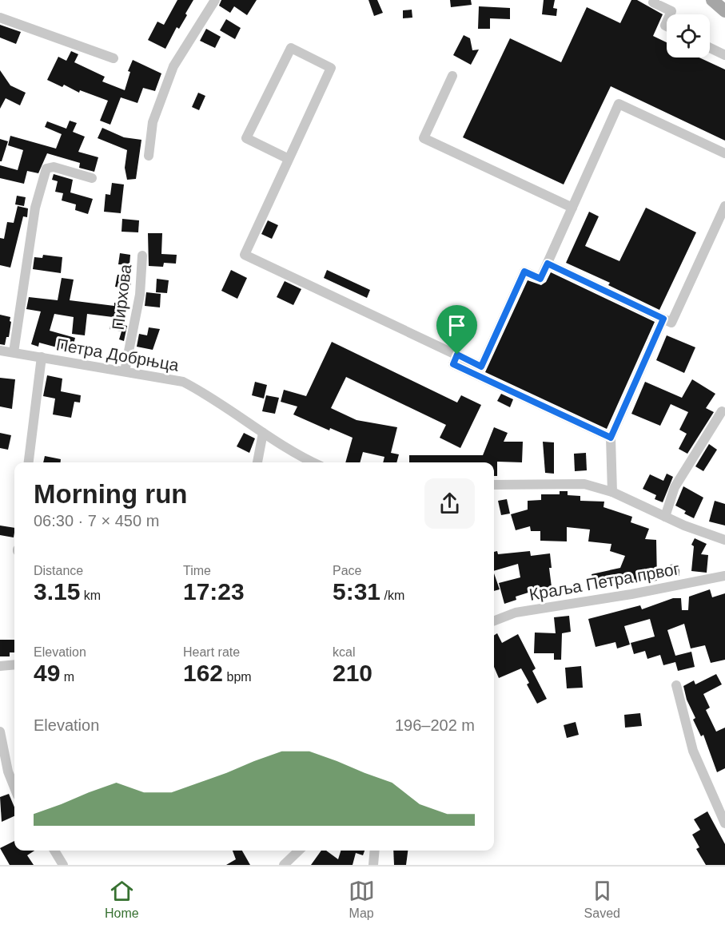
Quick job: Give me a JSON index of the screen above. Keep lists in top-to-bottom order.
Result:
{
  "streets": {
    "street": ["Пирхова", "Петра Добрњца", "Краља Петра првог"]
  },
  "crossings": [
    ["Пирхова", "Петра Добрњца"]
  ],
  "page": {
    "heading": ["Morning run", "06:30 · 7 × 450 m"],
    "stats": [
      ["Distance", "3.15 km"],
      ["Time", "17:23"],
      ["Pace", "5:31 /km"],
      ["Elevation", "49 m"],
      ["Heart rate", "162 bpm"],
      ["kcal", "210"]
    ],
    "chart": ["Elevation", "196–202 m"],
    "tabs": ["Home", "Map", "Saved"]
  }
}
